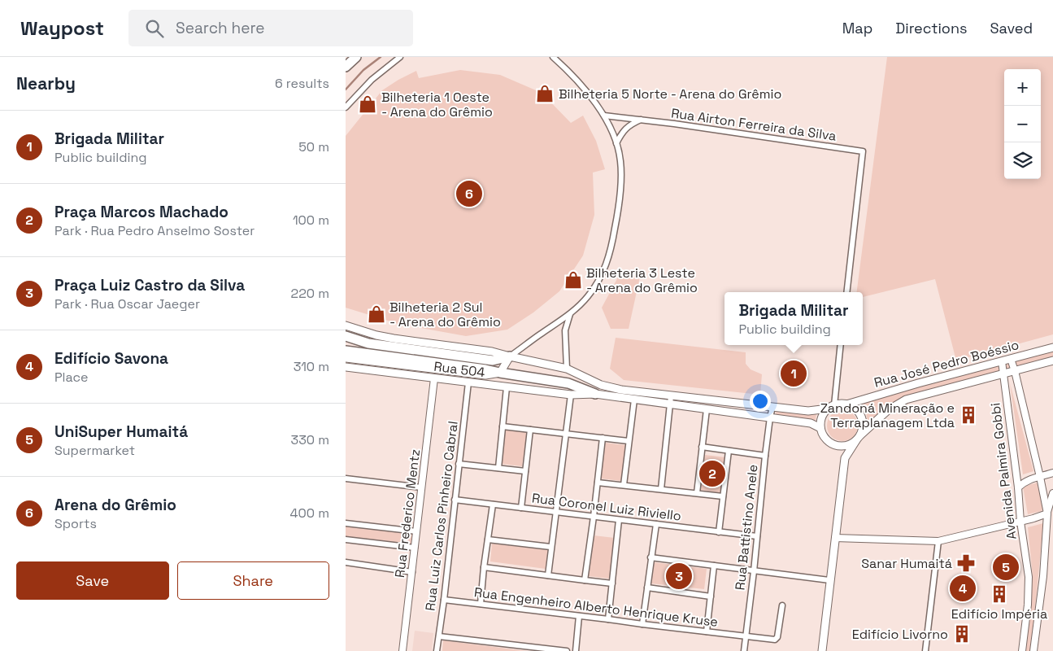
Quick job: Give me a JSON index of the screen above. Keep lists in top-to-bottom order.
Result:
{
  "streets": {
    "main road": ["Rua José Pedro Boéssio", "Rua 504"],
    "street": [
      "Rua Airton Ferreira da Silva",
      "Avenida Palmira Gobbi",
      "Rua Coronel Luiz Riviello",
      "Rua Frederico Mentz",
      "Rua Luiz Carlos Pinheiro Cabral",
      "Rua Battistino Anele",
      "Rua Engenheiro Alberto Henrique Kruse"
    ]
  },
  "crossings": [
    ["Rua José Pedro Boéssio", "Rua 504"],
    ["Rua José Pedro Boéssio", "Avenida Palmira Gobbi"],
    ["Rua 504", "Rua Frederico Mentz"],
    ["Rua 504", "Rua Luiz Carlos Pinheiro Cabral"],
    ["Rua 504", "Rua Battistino Anele"],
    ["Rua Coronel Luiz Riviello", "Rua Luiz Carlos Pinheiro Cabral"],
    ["Rua Coronel Luiz Riviello", "Rua Battistino Anele"],
    ["Rua Luiz Carlos Pinheiro Cabral", "Rua Engenheiro Alberto Henrique Kruse"],
    ["Rua Battistino Anele", "Rua Engenheiro Alberto Henrique Kruse"]
  ],
  "places": {
    "shop": [
      "Bilheteria 5 Norte - Arena do Grêmio",
      "Bilheteria 1 Oeste - Arena do Grêmio",
      "Bilheteria 3 Leste - Arena do Grêmio",
      "Bilheteria 2 Sul - Arena do Grêmio"
    ],
    "building": ["Zandoná Mineração e Terraplanagem Ltda", "Edifício Impéria", "Edifício Livorno"],
    "pharmacy": ["Sanar Humaitá"]
  },
  "page": {
    "header": "Waypost",
    "search": "Search here",
    "nav": ["Map", "Directions", "Saved"],
    "heading": ["Nearby", "6 results"],
    "map_buttons": ["+", "−"],
    "list": [
      {
        "mark": "1",
        "name": "Brigada Militar",
        "note": "Public building",
        "value": "50 m"
      },
      {
        "mark": "2",
        "name": "Praça Marcos Machado",
        "note": "Park · Rua Pedro Anselmo Soster",
        "value": "100 m"
      },
      {
        "mark": "3",
        "name": "Praça Luiz Castro da Silva",
        "note": "Park · Rua Oscar Jaeger",
        "value": "220 m"
      },
      {
        "mark": "4",
        "name": "Edifício Savona",
        "note": "Place",
        "value": "310 m"
      },
      {
        "mark": "5",
        "name": "UniSuper Humaitá",
        "note": "Supermarket",
        "value": "330 m"
      },
      {
        "mark": "6",
        "name": "Arena do Grêmio",
        "note": "Sports",
        "value": "400 m"
      }
    ],
    "pins": [
      "6",
      "1",
      "2",
      "5",
      "3",
      "4"
    ],
    "popup": ["Brigada Militar", "Public building"],
    "buttons": ["Save", "Share"]
  }
}
